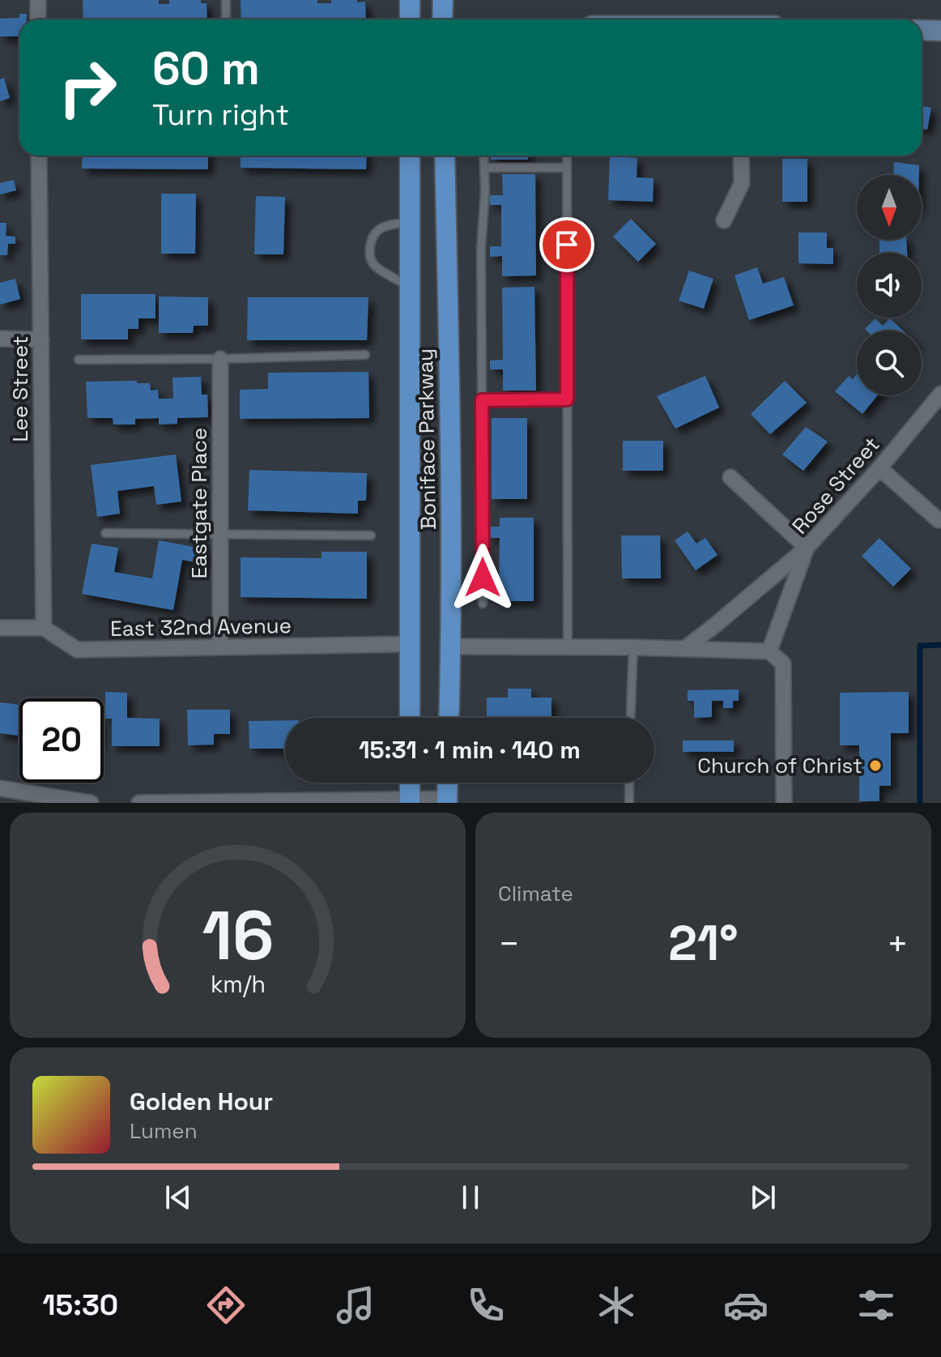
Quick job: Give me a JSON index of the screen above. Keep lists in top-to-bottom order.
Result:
{
  "streets": {
    "main road": ["Boniface Parkway"],
    "street": [
      "Lee Street",
      "Rose Street",
      "Eastgate Place",
      "East 32nd Avenue"
    ]
  },
  "crossings": [
    ["Lee Street", "East 32nd Avenue"],
    ["Boniface Parkway", "East 32nd Avenue"],
    ["Eastgate Place", "East 32nd Avenue"]
  ],
  "places": ["Church of Christ"],
  "north": "bottom",
  "page": {
    "turn": ["60 m", "Turn right"],
    "limit": "20",
    "trip": "15:31 · 1 min · 140 m",
    "tile": "Climate",
    "heat": ["−", "21°", "+"],
    "song": ["Golden Hour", "Lumen"],
    "tabs": "15:30",
    "gauge": ["16", "km/h"]
  }
}
